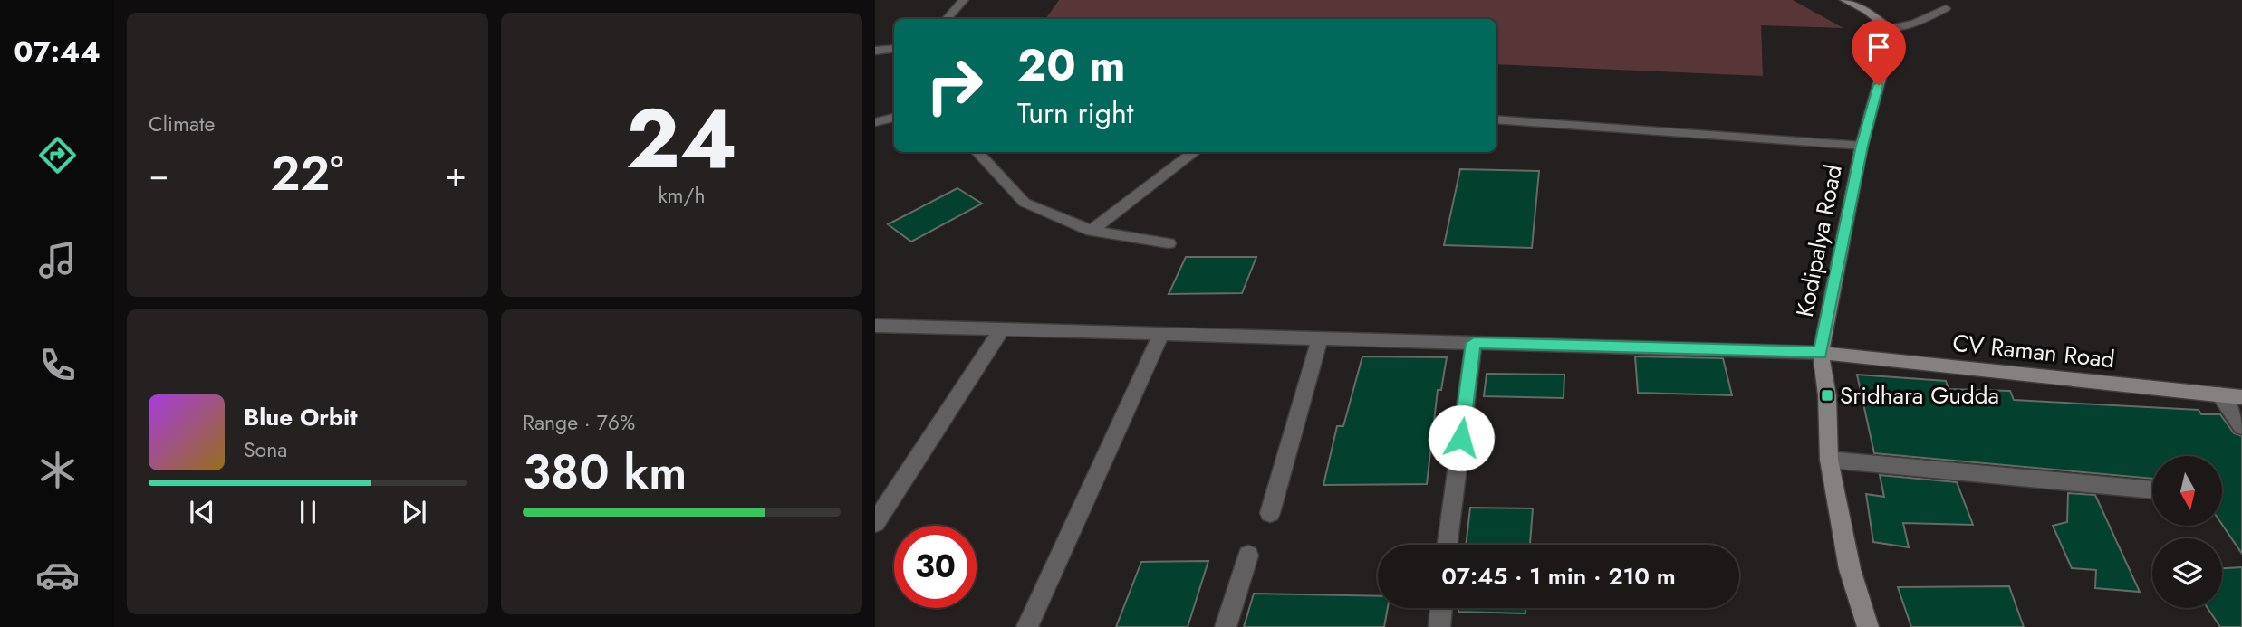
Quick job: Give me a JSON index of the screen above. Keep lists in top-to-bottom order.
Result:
{
  "streets": {
    "main road": ["Kodipalya Road", "CV Raman Road"]
  },
  "crossings": [
    ["Kodipalya Road", "CV Raman Road"]
  ],
  "places": {
    "transit": ["Sridhara Gudda"]
  },
  "north": "bottom",
  "page": {
    "tabs": "07:44",
    "tile": [
      "Climate",
      ["24", "km/h"],
      ["Range · 76%", "380 km"]
    ],
    "turn": ["20 m", "Turn right"],
    "heat": ["−", "22°", "+"],
    "song": ["Blue Orbit", "Sona"],
    "limit": "30",
    "trip": "07:45 · 1 min · 210 m"
  }
}
